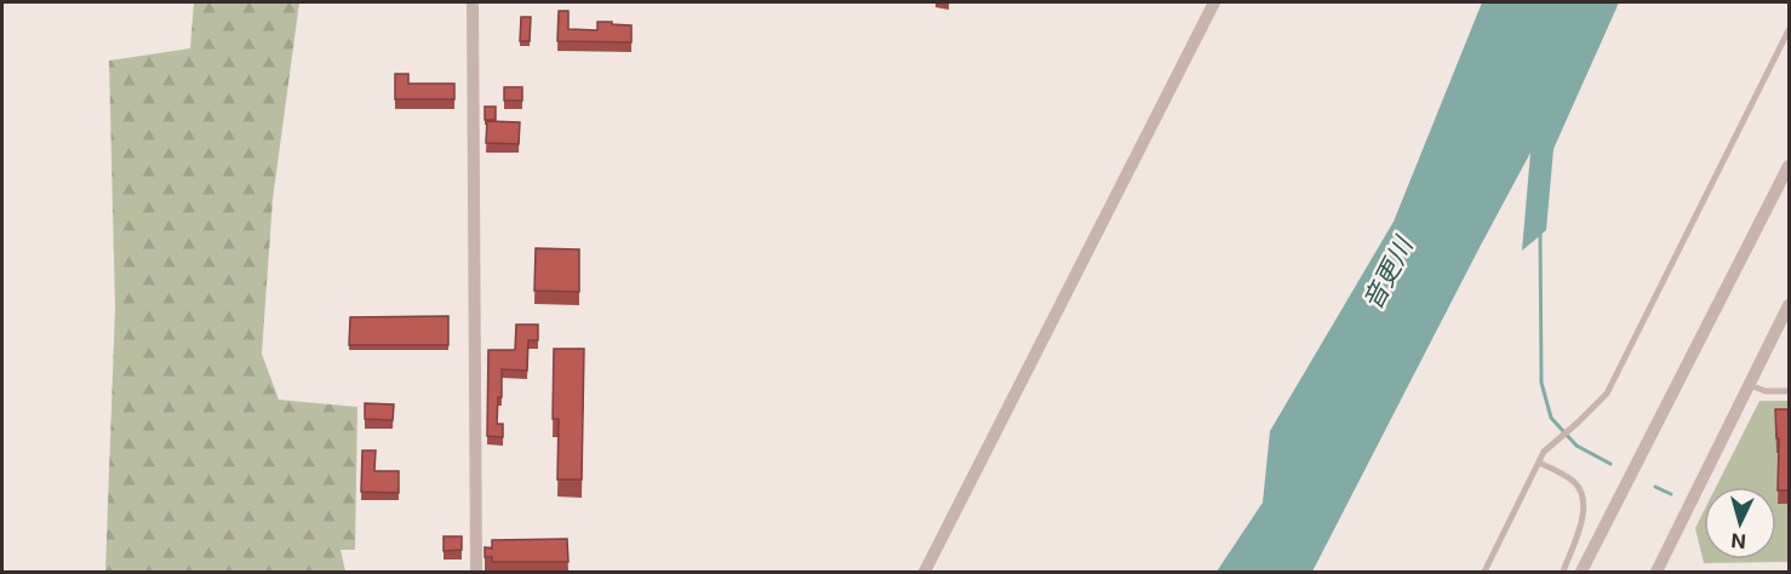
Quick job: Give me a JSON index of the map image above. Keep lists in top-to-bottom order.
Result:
{
  "water": ["音更川"],
  "north": "bottom"
}
